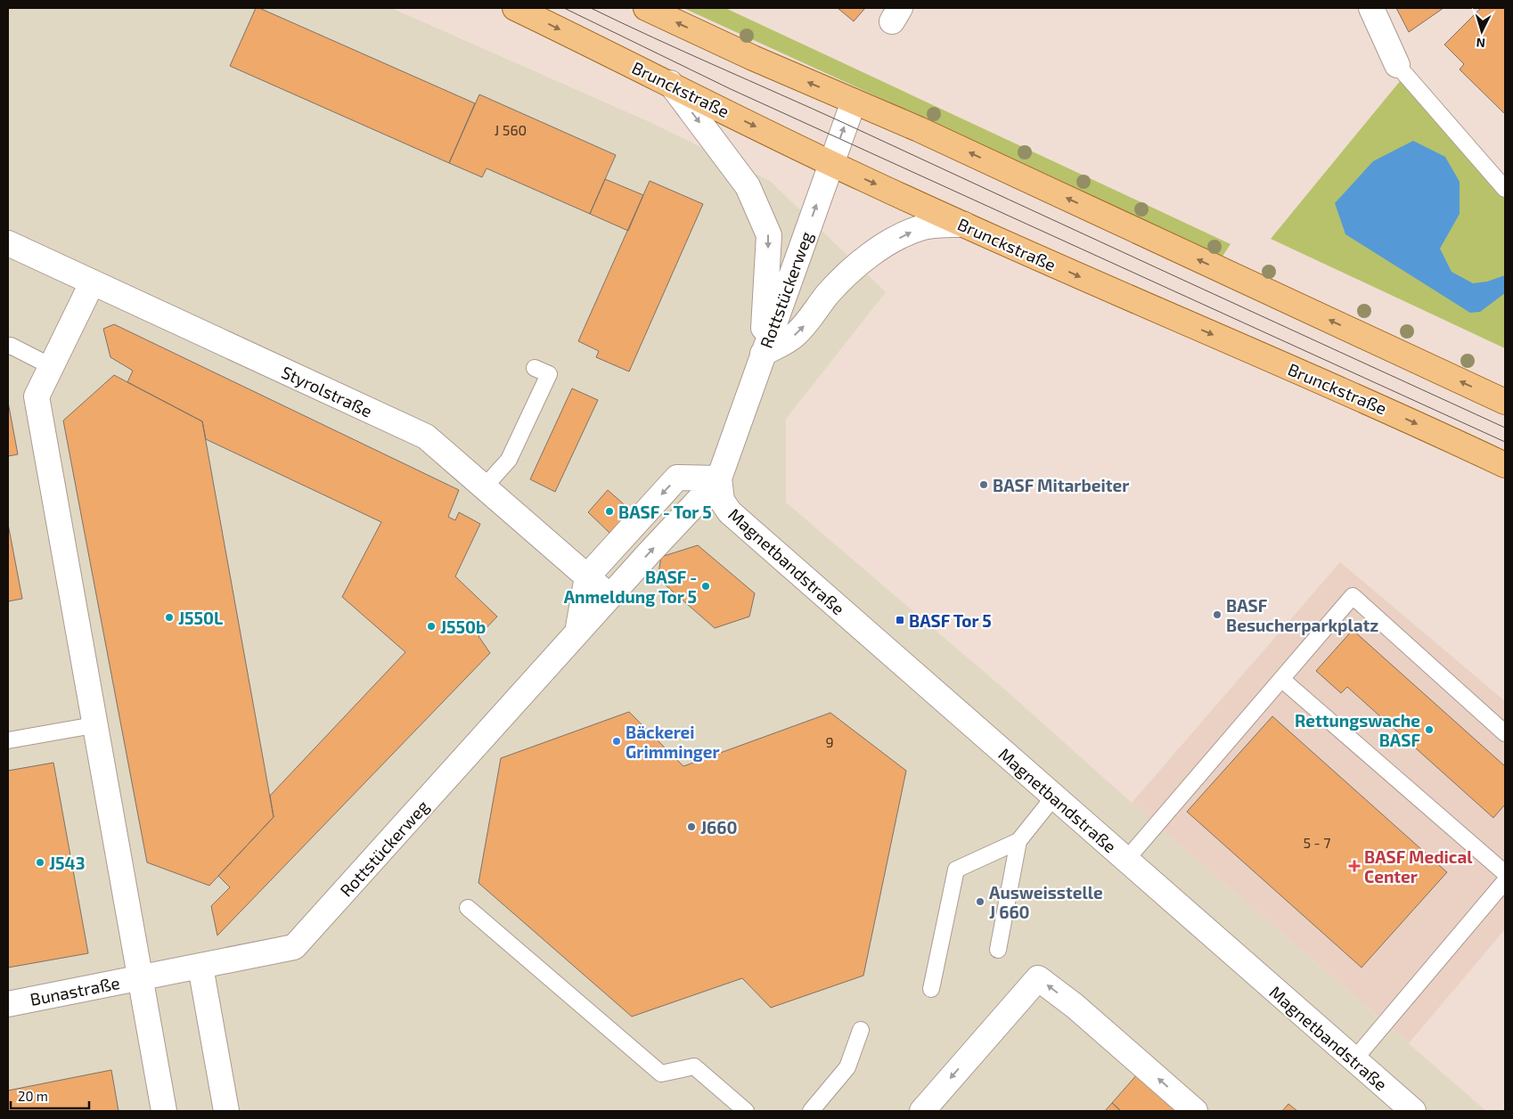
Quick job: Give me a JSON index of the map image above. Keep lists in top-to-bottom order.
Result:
{
  "streets": {
    "main road": ["Brunckstraße"],
    "street": [
      "Rottstückerweg",
      "Styrolstraße",
      "Magnetbandstraße",
      "Bunastraße"
    ]
  },
  "crossings": [
    ["Brunckstraße", "Rottstückerweg"],
    ["Rottstückerweg", "Styrolstraße"],
    ["Rottstückerweg", "Magnetbandstraße"],
    ["Rottstückerweg", "Bunastraße"]
  ],
  "one_way": ["Rottstückerweg"],
  "places": {
    "other": [
      "BASF Mitarbeiter",
      "BASF - Tor 5",
      "BASF - Anmeldung Tor 5",
      "BASF Besucherparkplatz",
      "J550L",
      "J550b",
      "Rettungswache BASF",
      "Bäckerei Grimminger",
      "J660",
      "J543",
      "Ausweisstelle J 660"
    ],
    "transit": ["BASF Tor 5"],
    "health": ["BASF Medical Center"]
  },
  "house_numbers": ["J 560", "9", "5 - 7"],
  "scale_bar": "20 m",
  "north": "bottom"
}
